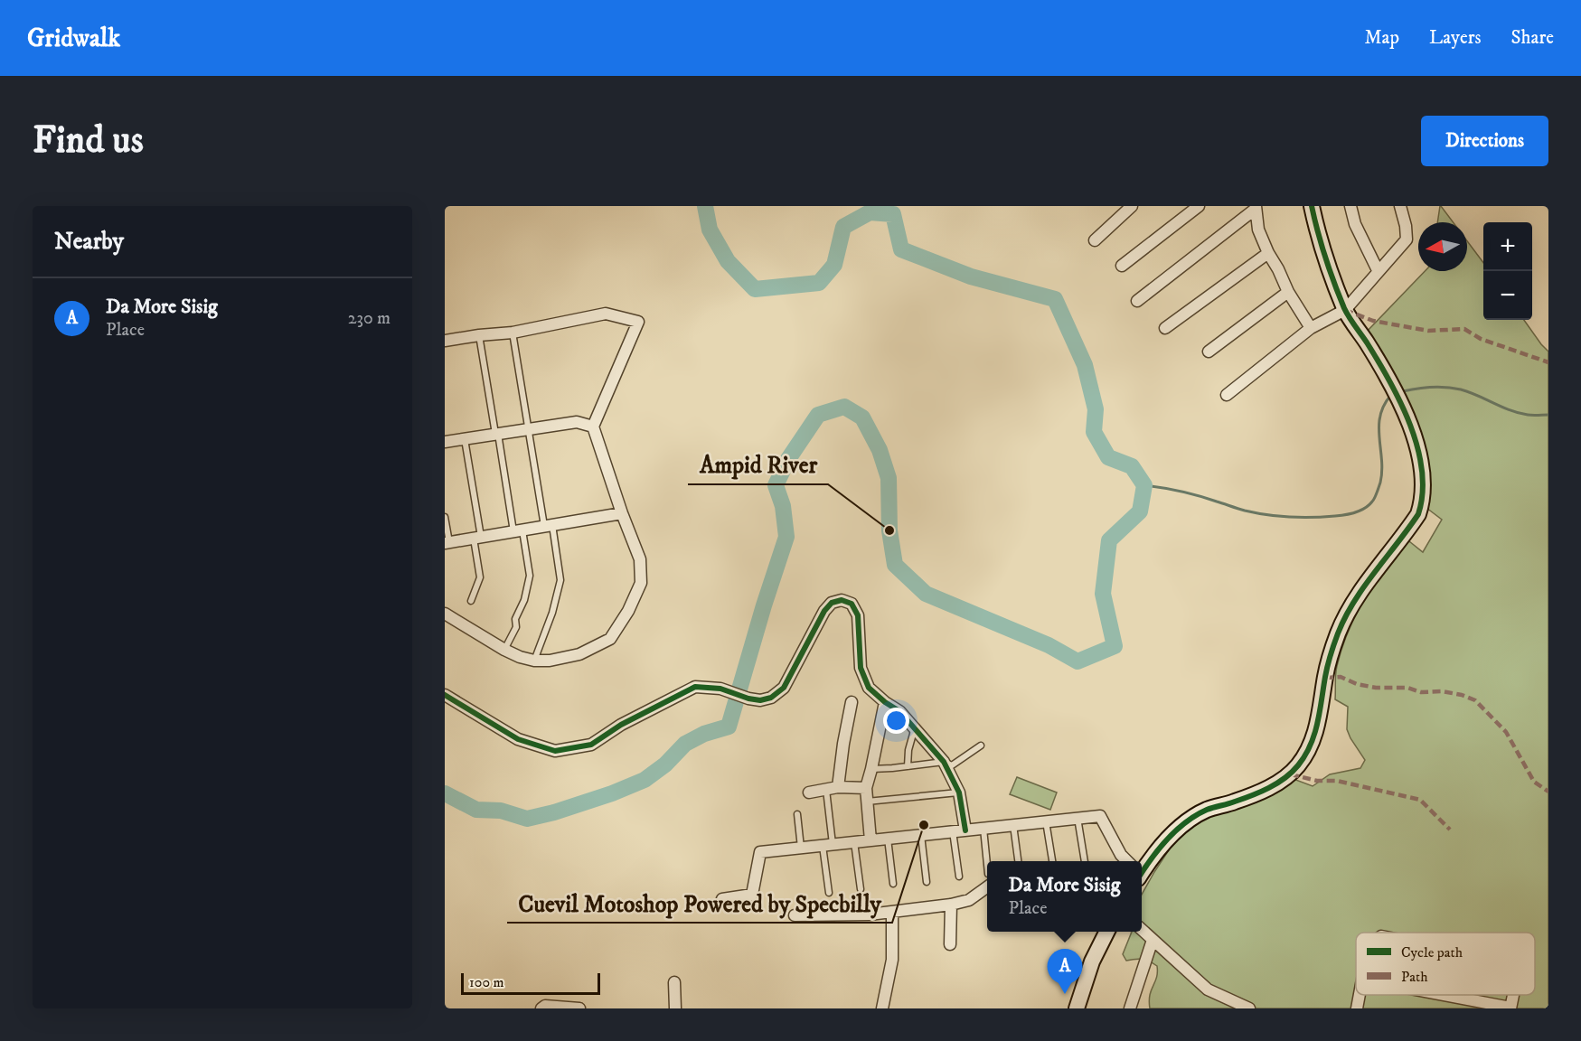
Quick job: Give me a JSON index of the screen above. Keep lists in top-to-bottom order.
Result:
{
  "places": ["Ampid River", "Cuevil Motoshop Powered by Specbilly"],
  "legend": ["Cycle path", "Path"],
  "scale_bar": "100 m",
  "north": "left",
  "page": {
    "header": "Gridwalk",
    "nav": ["Map", "Layers", "Share"],
    "buttons": "Directions",
    "title": "Find us",
    "heading": "Nearby",
    "map_buttons": ["+", "−"],
    "list": [
      {
        "mark": "A",
        "name": "Da More Sisig",
        "note": "Place",
        "value": "230 m"
      }
    ],
    "popup": ["Da More Sisig", "Place"],
    "pins": "A",
    "scale": "100 m"
  }
}
